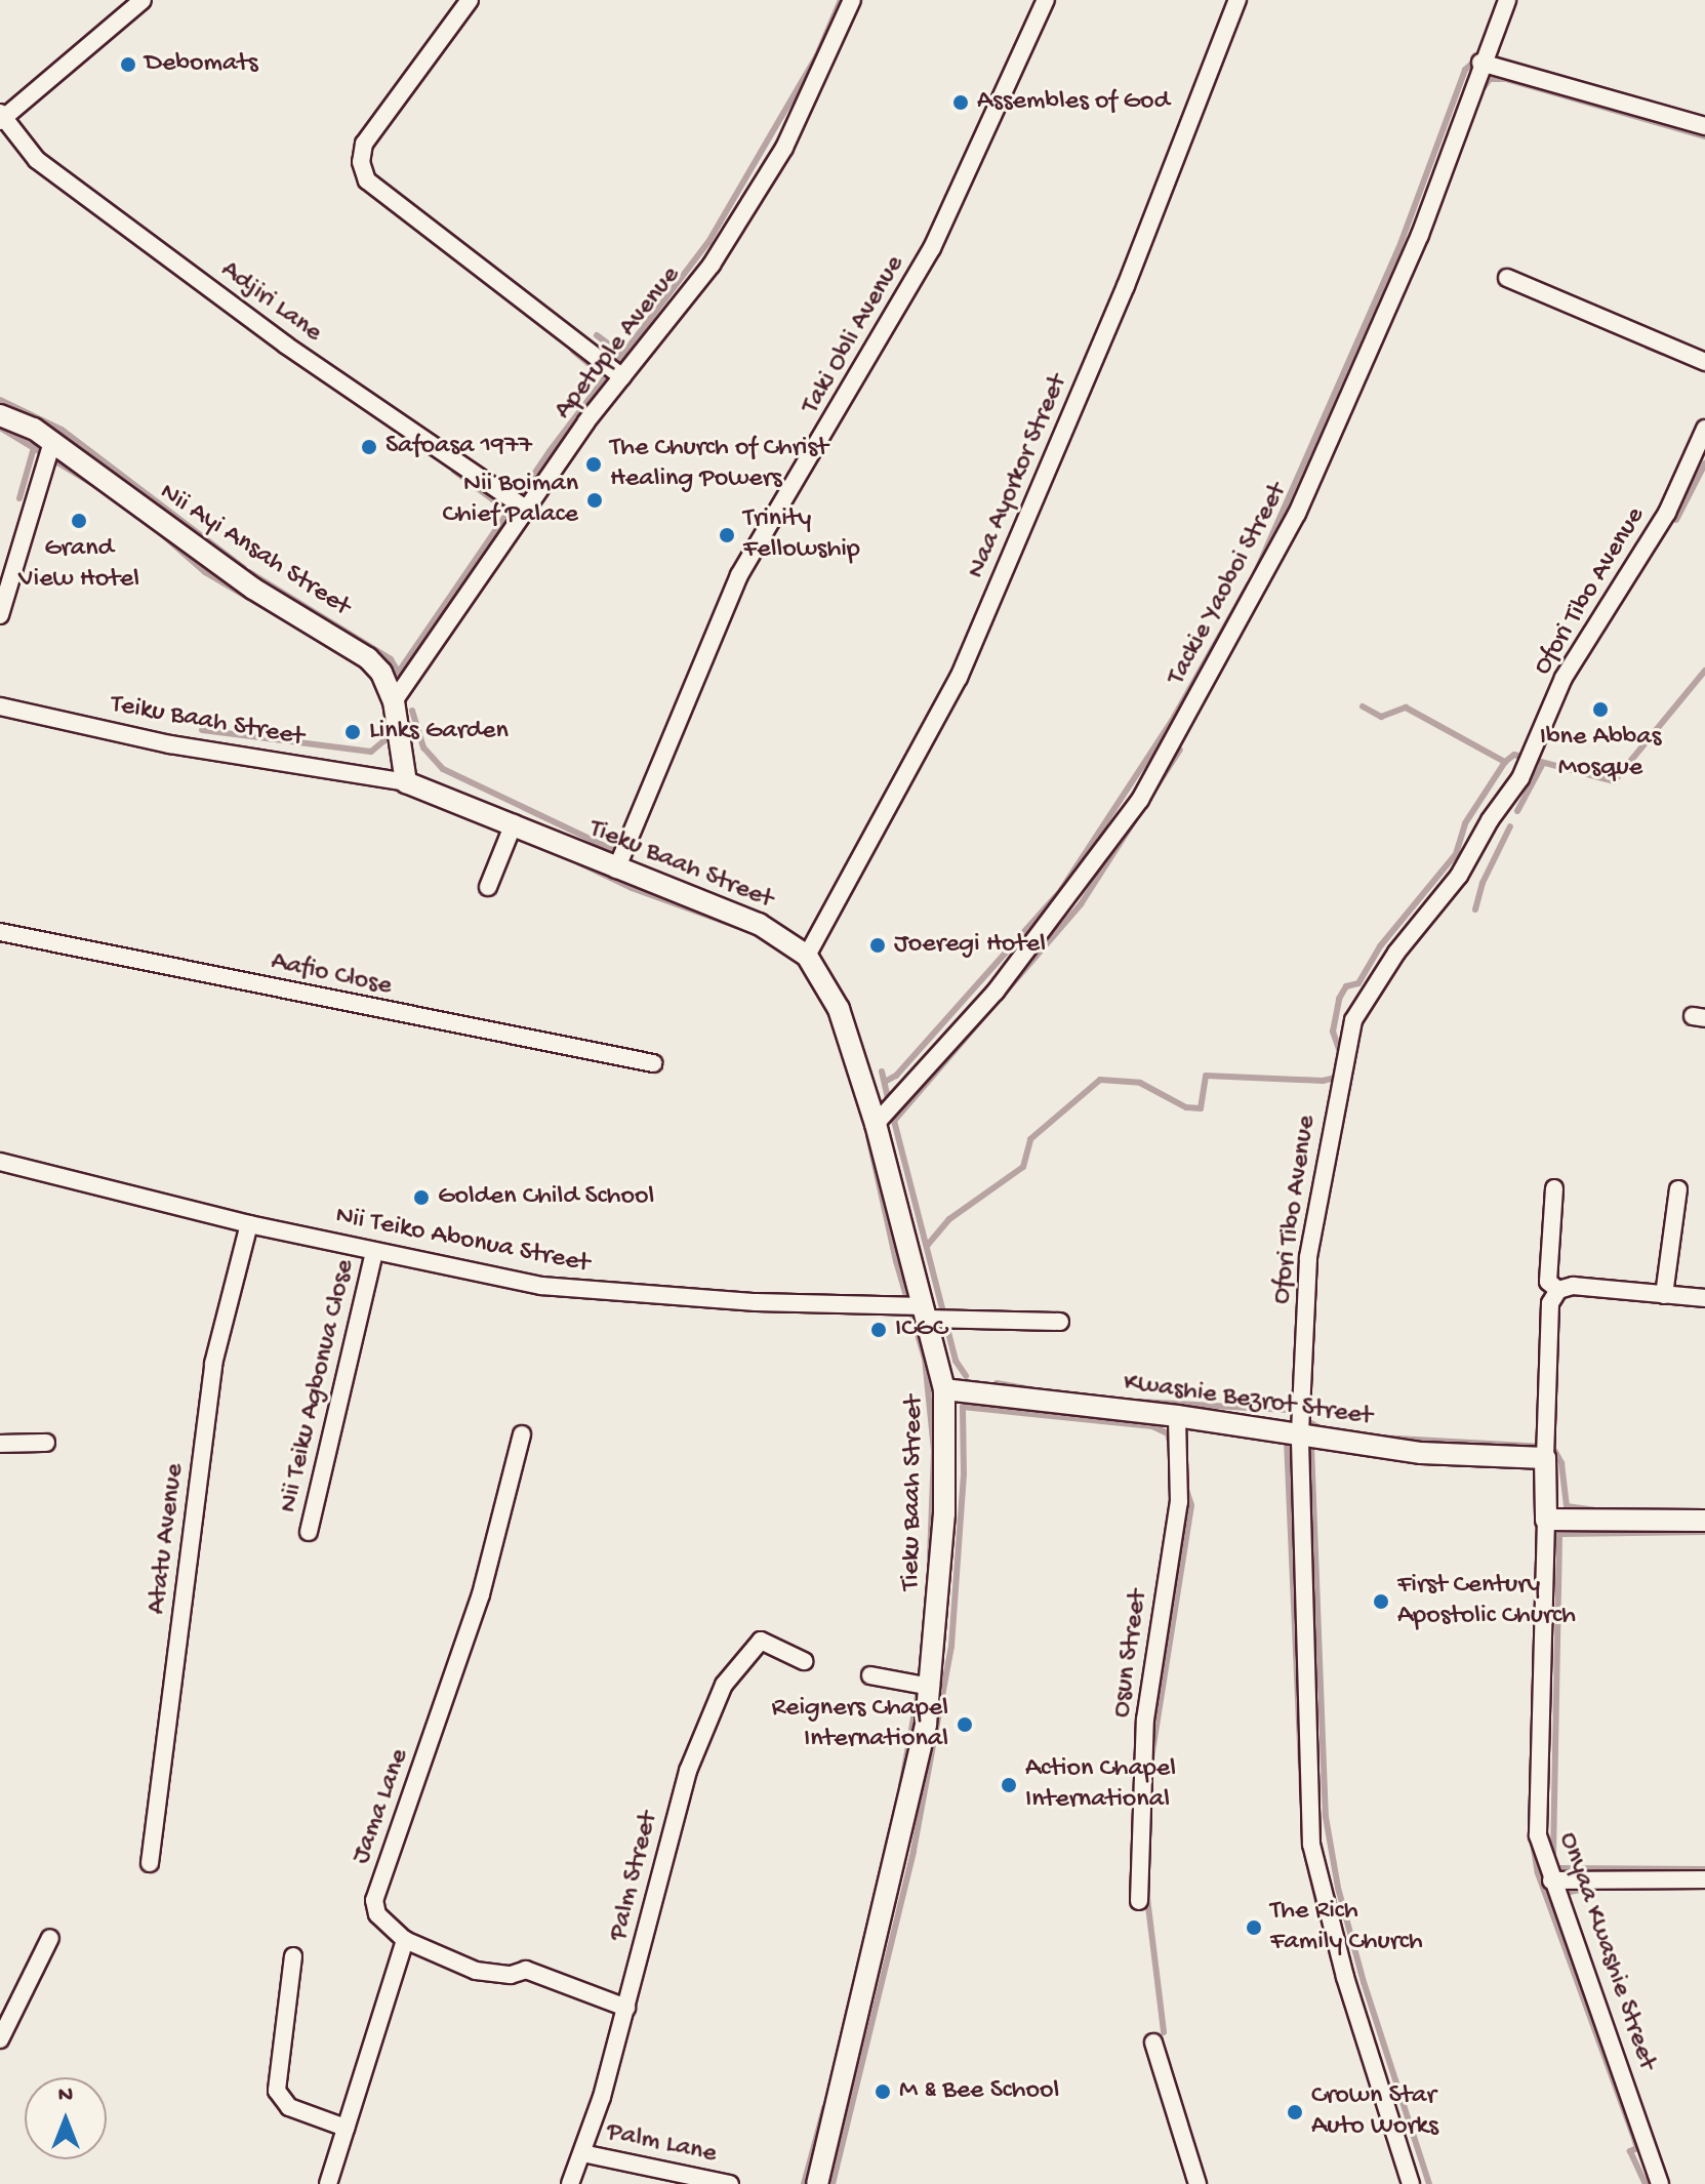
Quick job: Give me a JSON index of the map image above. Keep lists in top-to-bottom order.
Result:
{
  "streets": {
    "street": [
      "Adjiri Lane",
      "Taki Obli Avenue",
      "Apetuple Avenue",
      "Naa Ayorkor Street",
      "Nii Ayi Ansah Street",
      "Tackie Yaoboi Street",
      "Ofori Tibo Avenue",
      "Teiku Baah Street",
      "Tieku Baah Street",
      "Aafio Close",
      "Nii Teiko Abonua Street",
      "Nii Teiku Agbonua Close",
      "Kwashie Bezrot Street",
      "Atatu Avenue",
      "Osun Street",
      "Jama Lane",
      "Palm Street",
      "Onyaa Kwashie Street",
      "Palm Lane"
    ]
  },
  "crossings": [
    ["Adjiri Lane", "Apetuple Avenue"],
    ["Taki Obli Avenue", "Tieku Baah Street"],
    ["Apetuple Avenue", "Nii Ayi Ansah Street"],
    ["Naa Ayorkor Street", "Tieku Baah Street"],
    ["Nii Ayi Ansah Street", "Teiku Baah Street"],
    ["Nii Ayi Ansah Street", "Tieku Baah Street"],
    ["Tackie Yaoboi Street", "Tieku Baah Street"],
    ["Ofori Tibo Avenue", "Kwashie Bezrot Street"],
    ["Teiku Baah Street", "Tieku Baah Street"],
    ["Tieku Baah Street", "Nii Teiko Abonua Street"],
    ["Tieku Baah Street", "Kwashie Bezrot Street"],
    ["Nii Teiko Abonua Street", "Nii Teiku Agbonua Close"],
    ["Nii Teiko Abonua Street", "Atatu Avenue"],
    ["Kwashie Bezrot Street", "Osun Street"],
    ["Kwashie Bezrot Street", "Onyaa Kwashie Street"],
    ["Palm Street", "Palm Lane"]
  ],
  "places": [
    "Debomats",
    "Assembles of God",
    "Safoasa 1977",
    "The Church of Christ Healing Powers",
    "Nii Boiman Chief Palace",
    "Grand View Hotel",
    "Trinity Fellowship",
    "Ibne Abbas Mosque",
    "Links Garden",
    "Joeregi Hotel",
    "Golden Child School",
    "ICGC",
    "First Century Apostolic Church",
    "Reigners Chapel International",
    "Action Chapel International",
    "The Rich Family Church",
    "M & Bee School",
    "Crown Star Auto Works"
  ],
  "north": "top"
}
